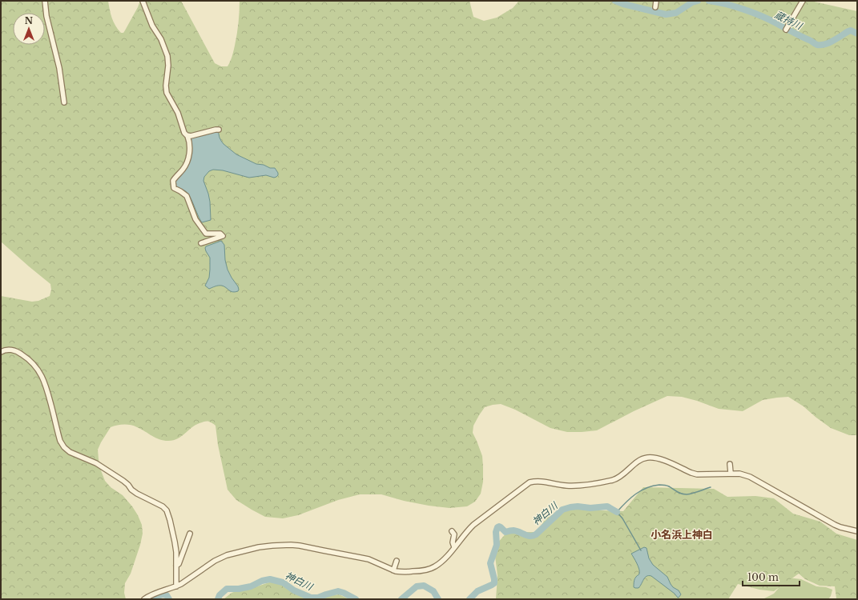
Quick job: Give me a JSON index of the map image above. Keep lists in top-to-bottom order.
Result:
{
  "districts": ["小名浜上神白"],
  "water": ["蔵持川", "神白川"],
  "scale_bar": "100 m",
  "north": "top"
}
